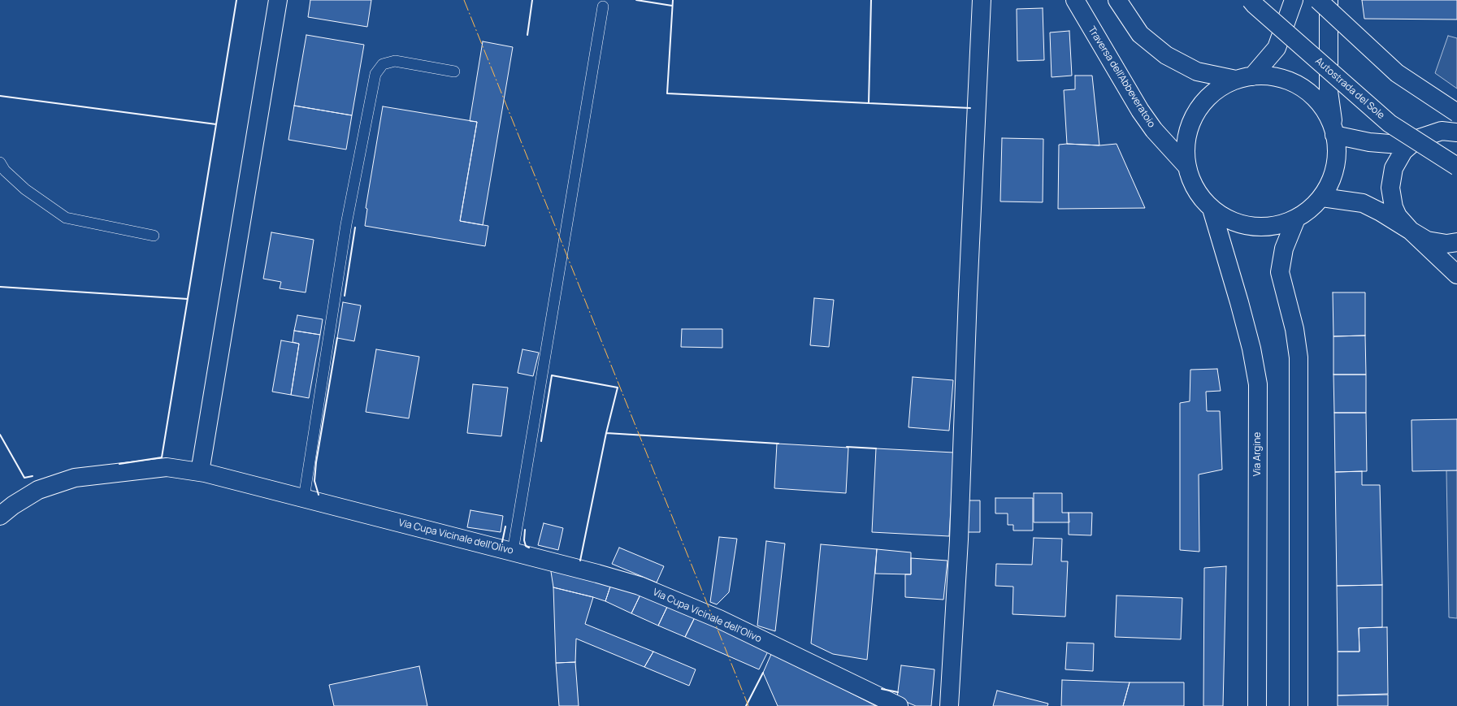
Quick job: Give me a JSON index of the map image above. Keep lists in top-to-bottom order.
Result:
{
  "streets": {
    "main road": [
      "Traversa dell'Abbeveratoio",
      "Autostrada del Sole",
      "Via Argine",
      "Via Cupa Vicinale dell'Olivo"
    ]
  }
}
